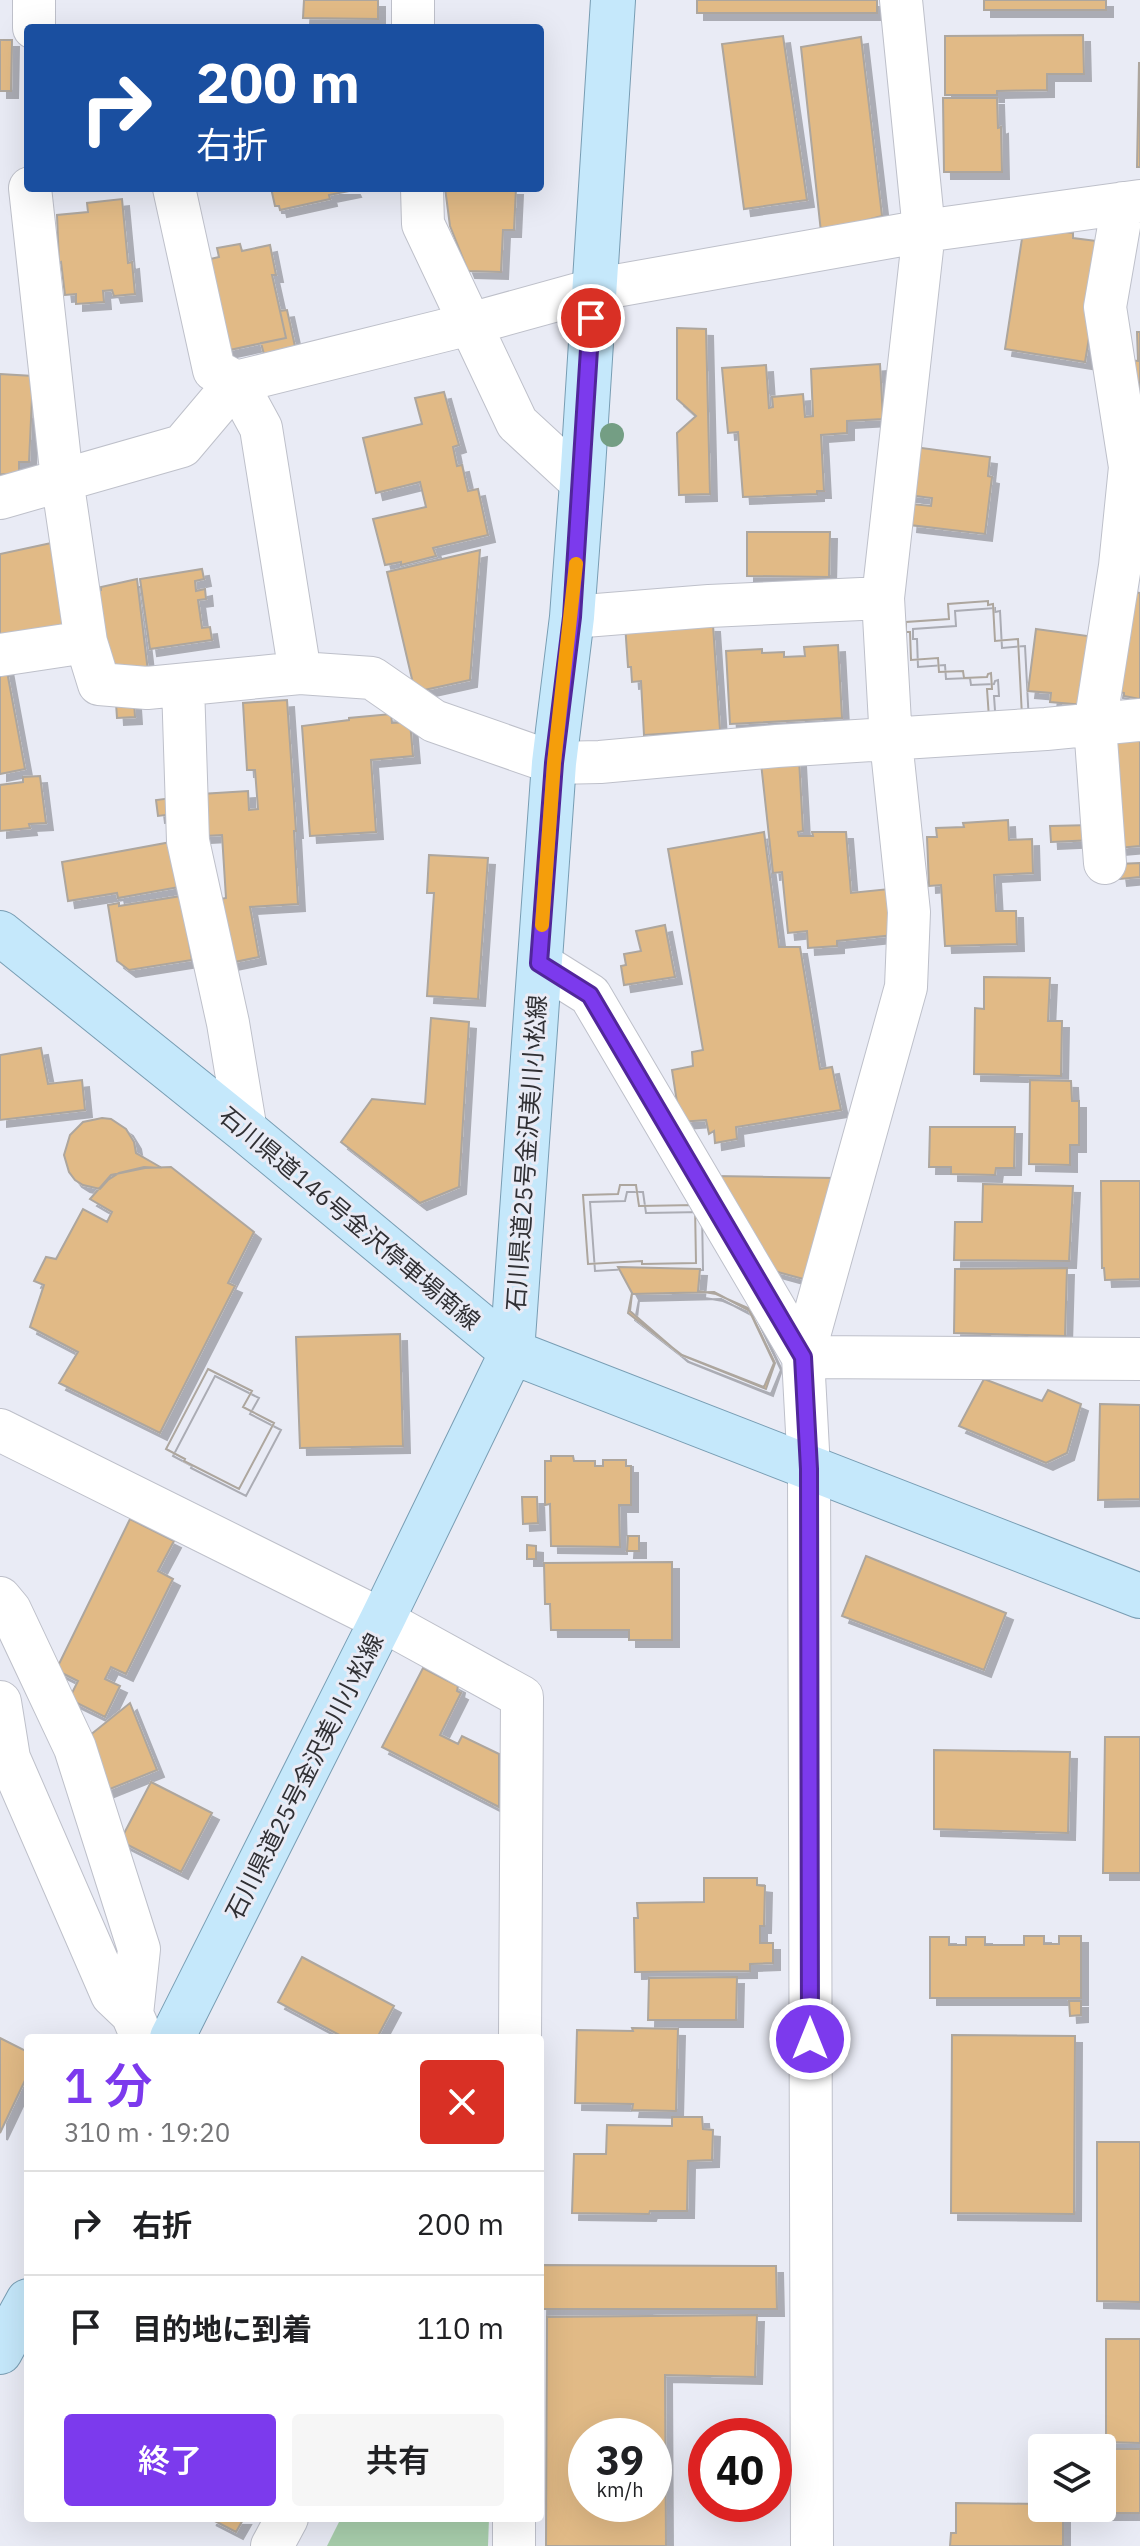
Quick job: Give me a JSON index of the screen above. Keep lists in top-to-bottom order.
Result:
{
  "streets": {
    "main road": ["石川県道25号金沢美川小松線", "石川県道146号金沢停車場南線"]
  },
  "crossings": [
    ["石川県道25号金沢美川小松線", "石川県道146号金沢停車場南線"]
  ],
  "page": {
    "turn": ["200 m", "右折"],
    "heading": ["1 分", "310 m · 19:20"],
    "list": [
      {
        "name": "右折",
        "value": "200 m"
      },
      {
        "name": "目的地に到着",
        "value": "110 m"
      }
    ],
    "buttons": ["終了", "共有"],
    "speed": "39 km/h",
    "limit": "40"
  }
}
